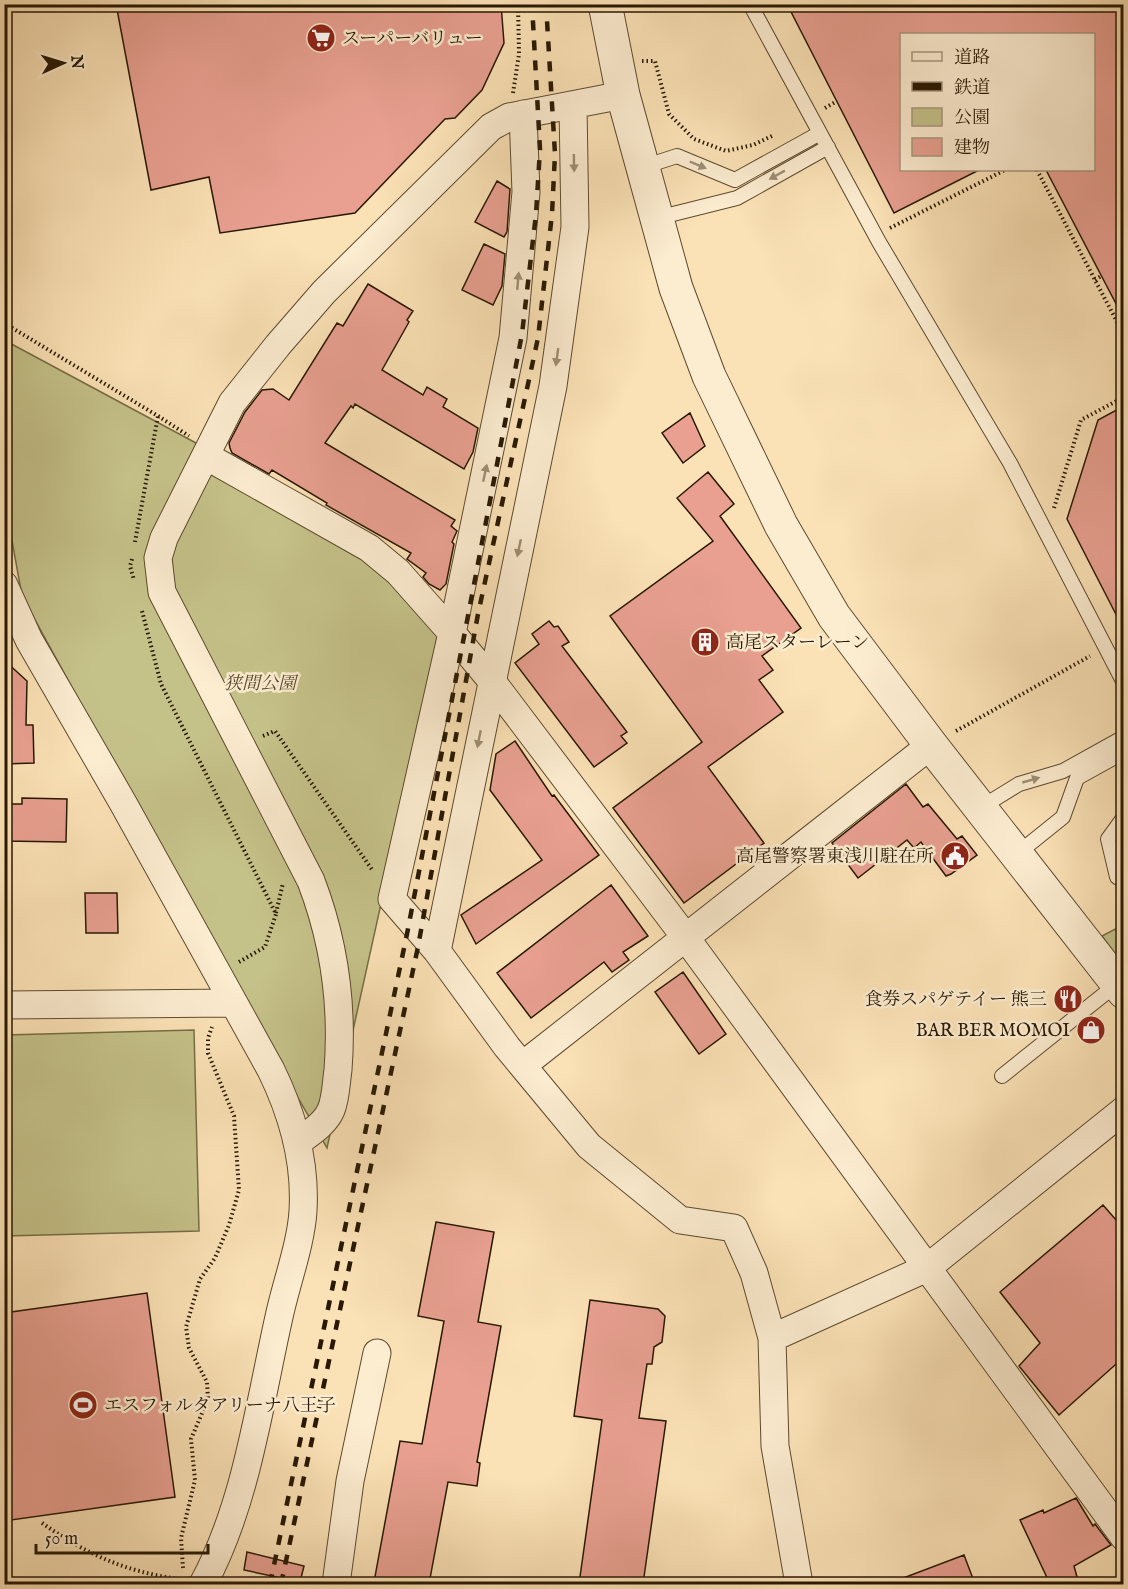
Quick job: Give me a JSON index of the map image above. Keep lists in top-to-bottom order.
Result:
{
  "parks": ["狭間公園"],
  "places": {
    "supermarket": ["スーパーバリュー"],
    "building": ["高尾スターレーン"],
    "public building": ["高尾警察署東浅川駐在所"],
    "restaurant": ["食券スパゲテイー 熊三"],
    "shop": ["BAR BER MOMOI"],
    "sports": ["エスフォルタアリーナ八王子"]
  },
  "legend": [
    "道路",
    "鉄道",
    "公園",
    "建物"
  ],
  "scale_bar": "50 m",
  "north": "right"
}
